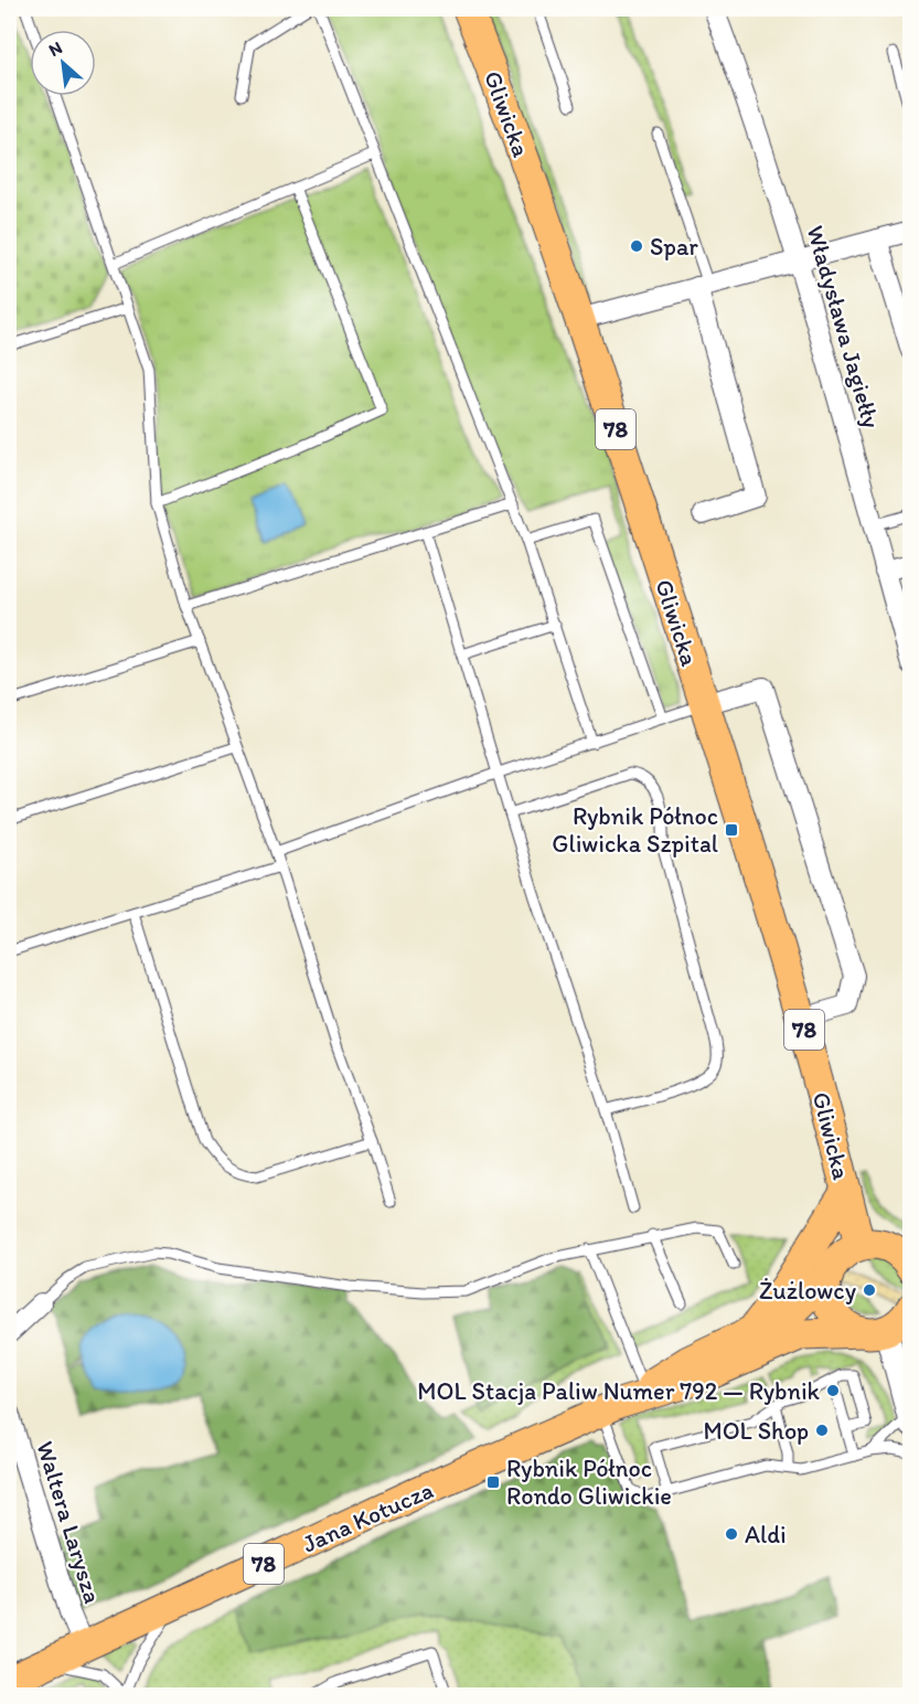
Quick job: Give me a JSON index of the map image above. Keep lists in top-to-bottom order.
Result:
{
  "streets": {
    "main road": ["Gliwicka", "78", "Jana Kotucza"],
    "street": ["Władysława Jagiełły", "Waltera Larysza"]
  },
  "crossings": [
    ["Gliwicka", "78"],
    ["78", "Jana Kotucza"],
    ["Jana Kotucza", "Waltera Larysza"]
  ],
  "places": {
    "other": [
      "Spar",
      "Żużlowcy",
      "MOL Stacja Paliw Numer 792 — Rybnik",
      "MOL Shop",
      "Aldi"
    ],
    "transit": ["Rybnik Północ Gliwicka Szpital", "Rybnik Północ Rondo Gliwickie"]
  },
  "north": "top left"
}
